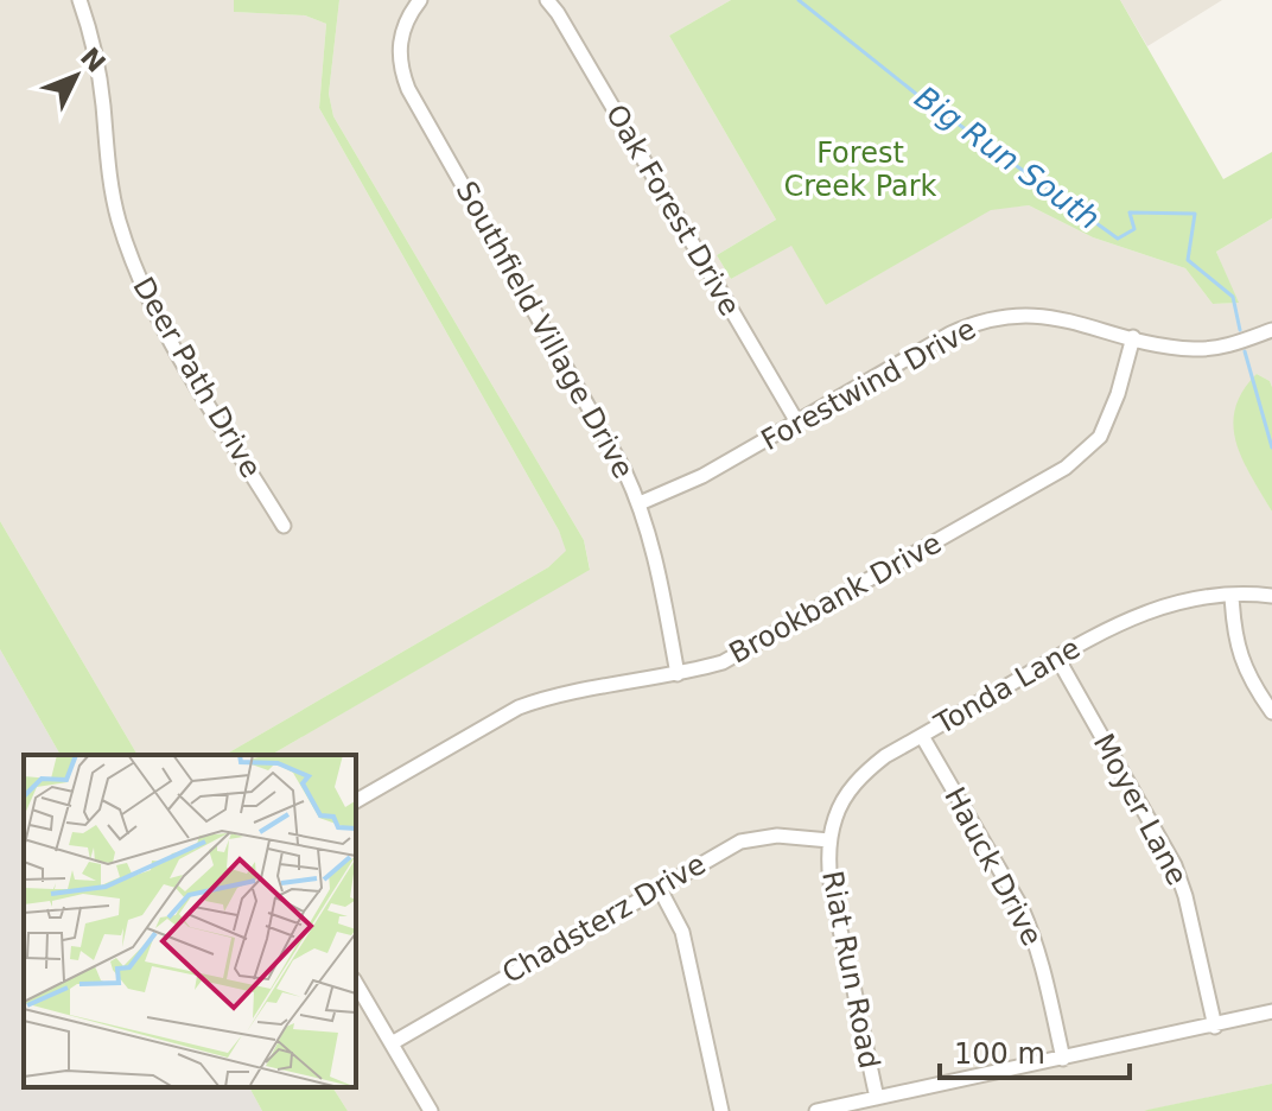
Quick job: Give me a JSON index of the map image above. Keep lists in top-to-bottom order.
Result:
{
  "streets": {
    "street": [
      "Oak Forest Drive",
      "Southfield Village Drive",
      "Deer Path Drive",
      "Forestwind Drive",
      "Brookbank Drive",
      "Tonda Lane",
      "Moyer Lane",
      "Hauck Drive",
      "Chadsterz Drive",
      "Riat Run Road"
    ]
  },
  "crossings": [
    ["Oak Forest Drive", "Forestwind Drive"],
    ["Southfield Village Drive", "Forestwind Drive"],
    ["Southfield Village Drive", "Brookbank Drive"],
    ["Forestwind Drive", "Brookbank Drive"],
    ["Tonda Lane", "Moyer Lane"],
    ["Tonda Lane", "Hauck Drive"],
    ["Tonda Lane", "Chadsterz Drive"],
    ["Tonda Lane", "Riat Run Road"],
    ["Chadsterz Drive", "Riat Run Road"]
  ],
  "water": ["Big Run South"],
  "parks": ["Forest Creek Park"],
  "scale_bar": "100 m",
  "north": "top right"
}
